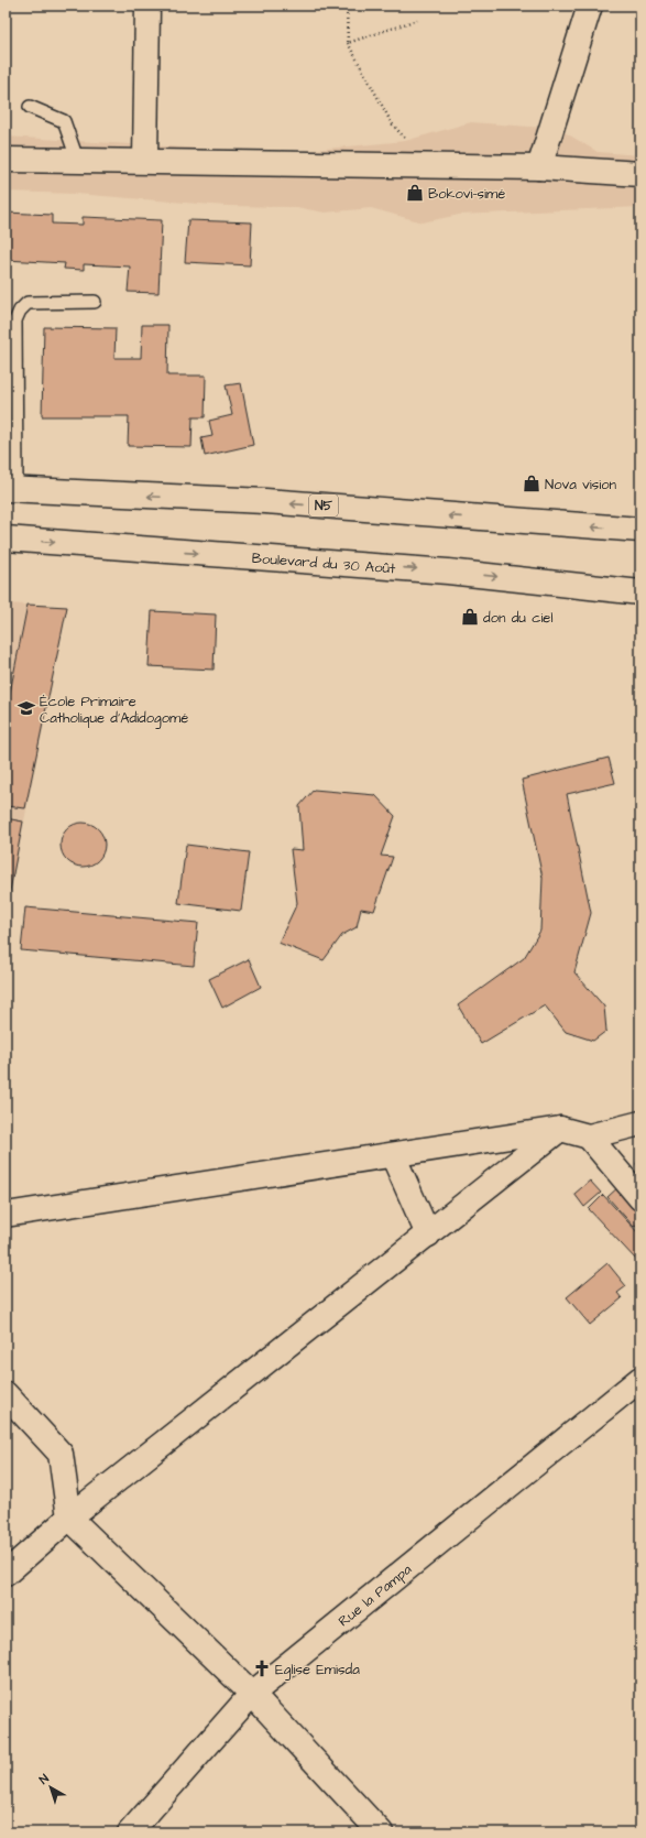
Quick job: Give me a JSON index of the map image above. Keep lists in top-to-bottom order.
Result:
{
  "streets": {
    "main road": ["N5", "Boulevard du 30 Août", "Rue la Pampa"]
  },
  "places": {
    "shop": ["Bokovi-simé", "Nova vision", "don du ciel"],
    "school or university": ["École Primaire Catholique d'Adidogomé"],
    "church": ["Eglise Emisda"]
  },
  "north": "top left"
}
